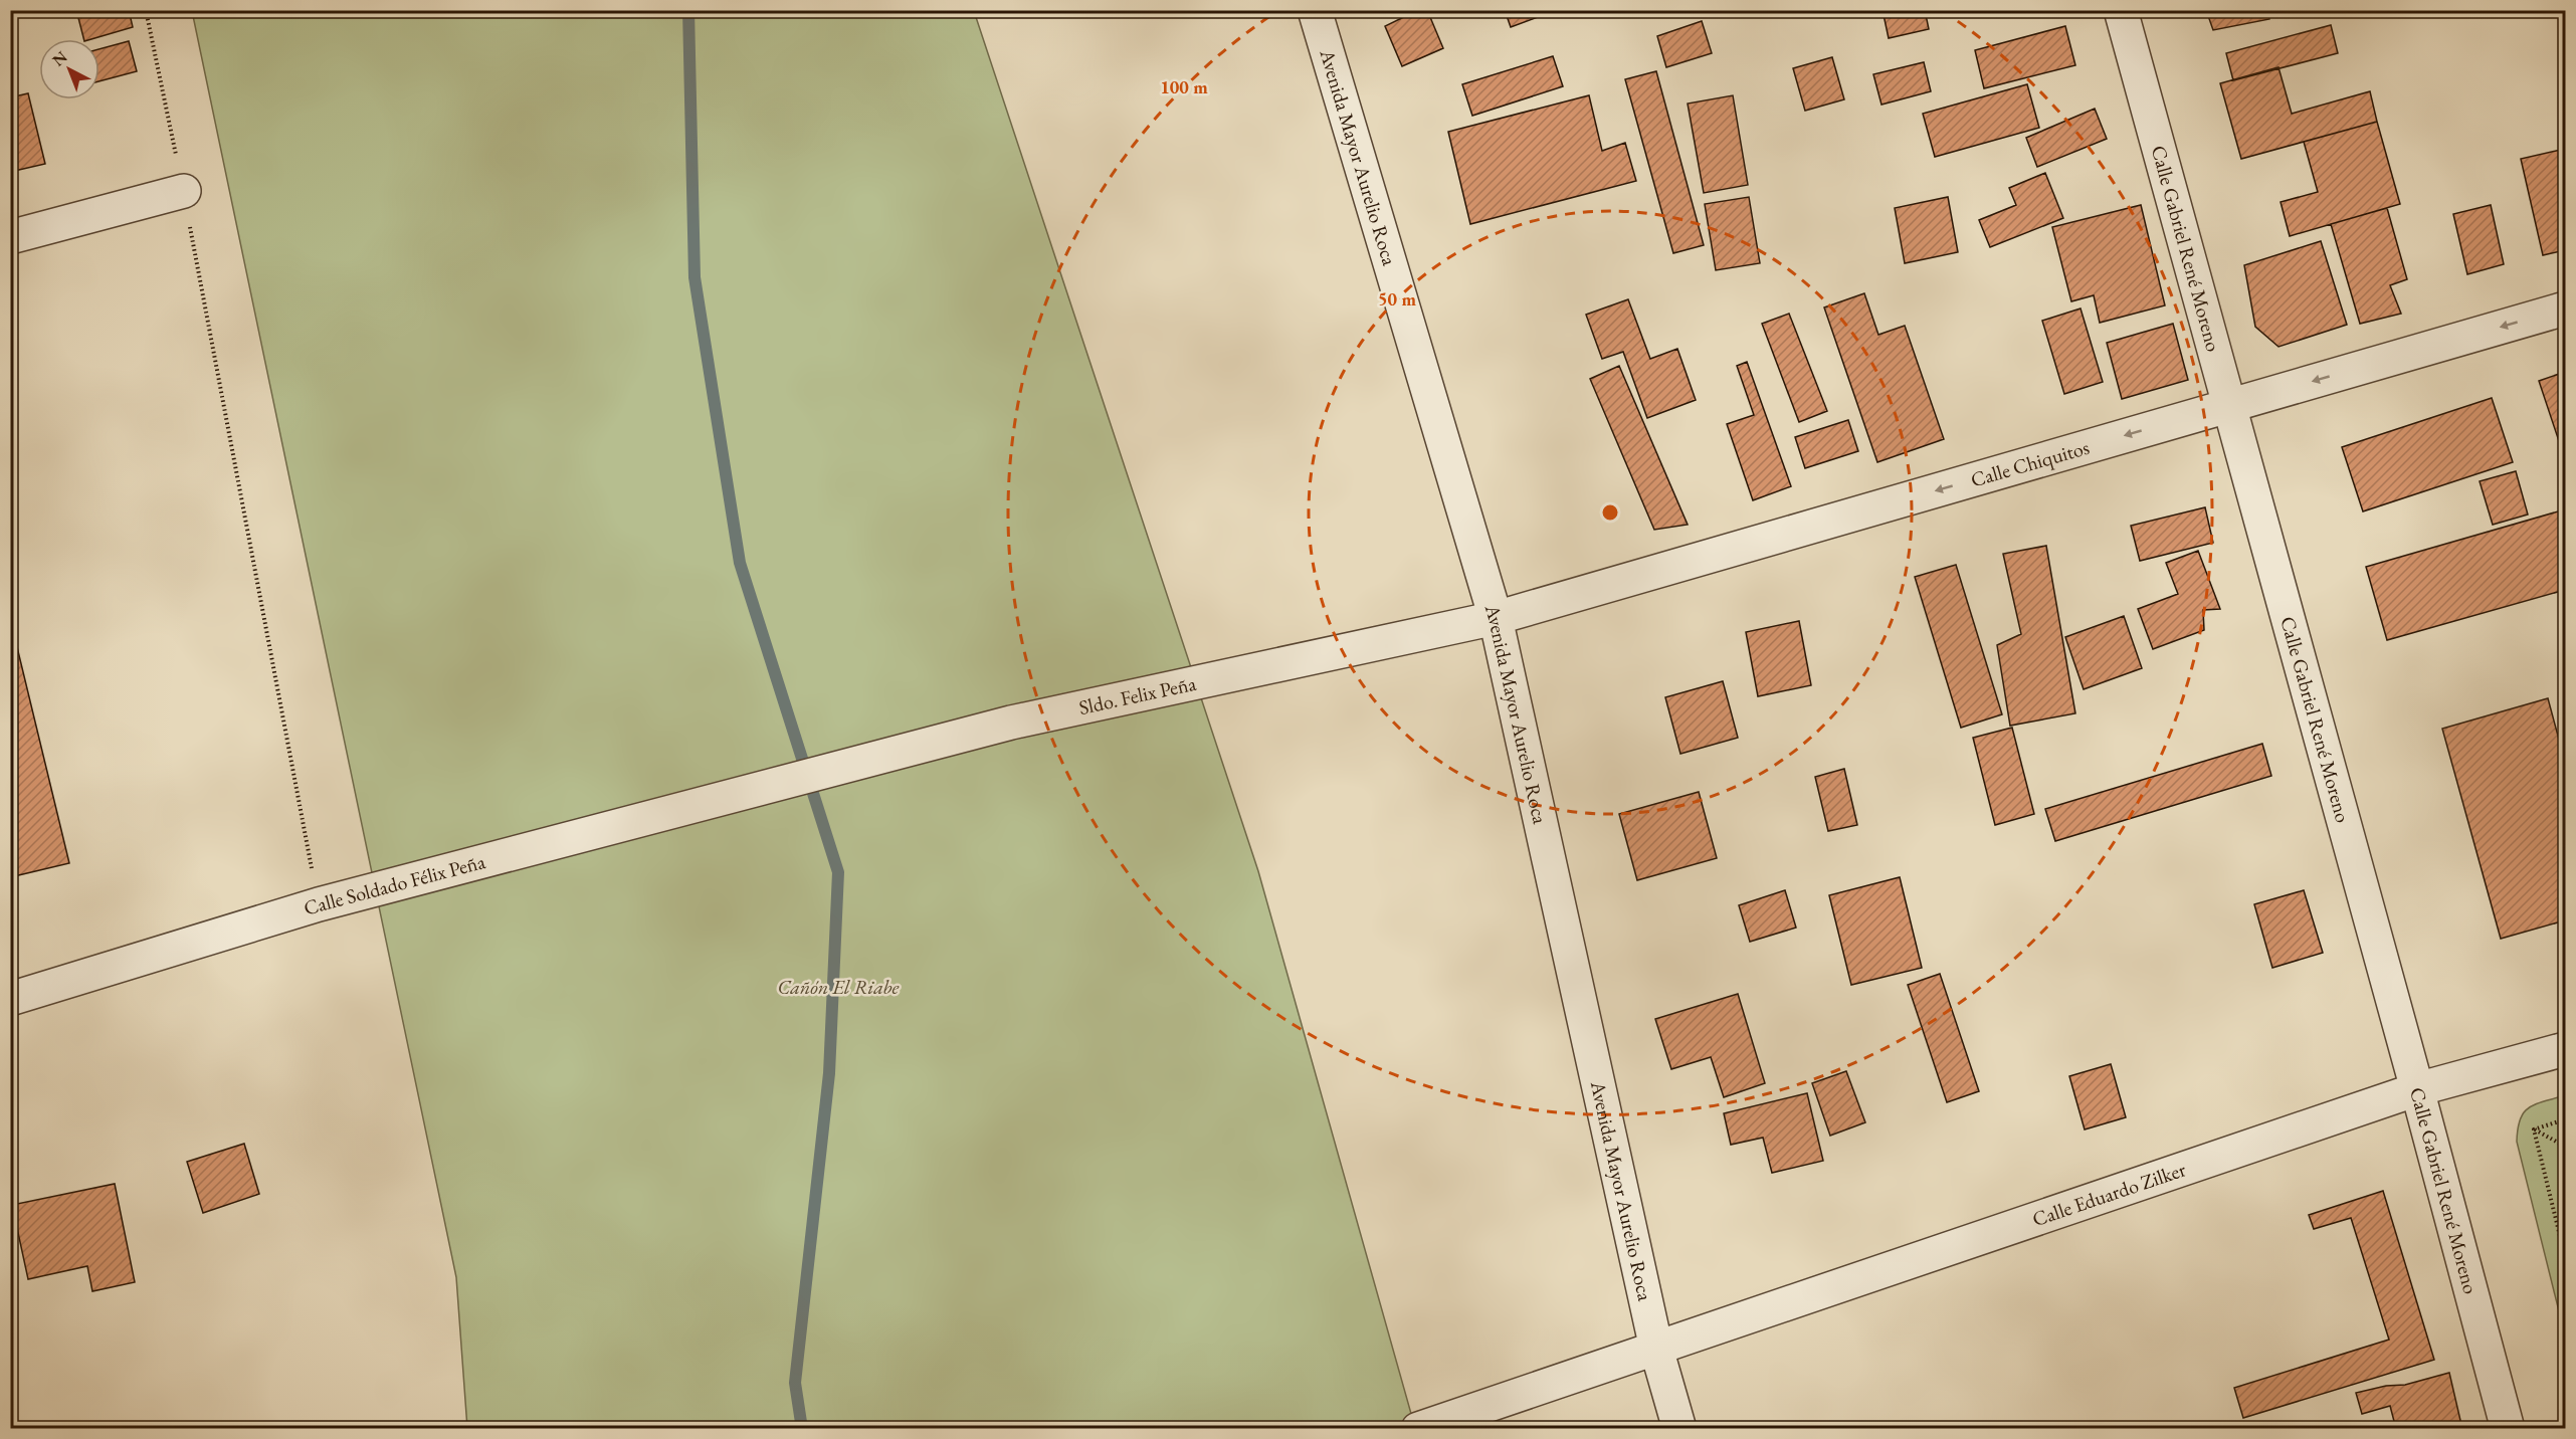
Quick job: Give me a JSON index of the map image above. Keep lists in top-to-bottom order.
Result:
{
  "streets": {
    "street": [
      "Avenida Mayor Aurelio Roca",
      "Calle Gabriel René Moreno",
      "Calle Chiquitos",
      "Sldo. Felix Peña",
      "Calle Soldado Félix Peña",
      "Calle Eduardo Zilker"
    ]
  },
  "crossings": [
    ["Avenida Mayor Aurelio Roca", "Calle Chiquitos"],
    ["Avenida Mayor Aurelio Roca", "Sldo. Felix Peña"],
    ["Avenida Mayor Aurelio Roca", "Calle Eduardo Zilker"],
    ["Calle Gabriel René Moreno", "Calle Chiquitos"],
    ["Calle Gabriel René Moreno", "Calle Eduardo Zilker"],
    ["Calle Chiquitos", "Sldo. Felix Peña"],
    ["Sldo. Felix Peña", "Calle Soldado Félix Peña"]
  ],
  "one_way": ["Calle Chiquitos"],
  "parks": ["Cañón El Riabe"],
  "north": "top left",
  "rings": ["100 m", "50 m"]
}
